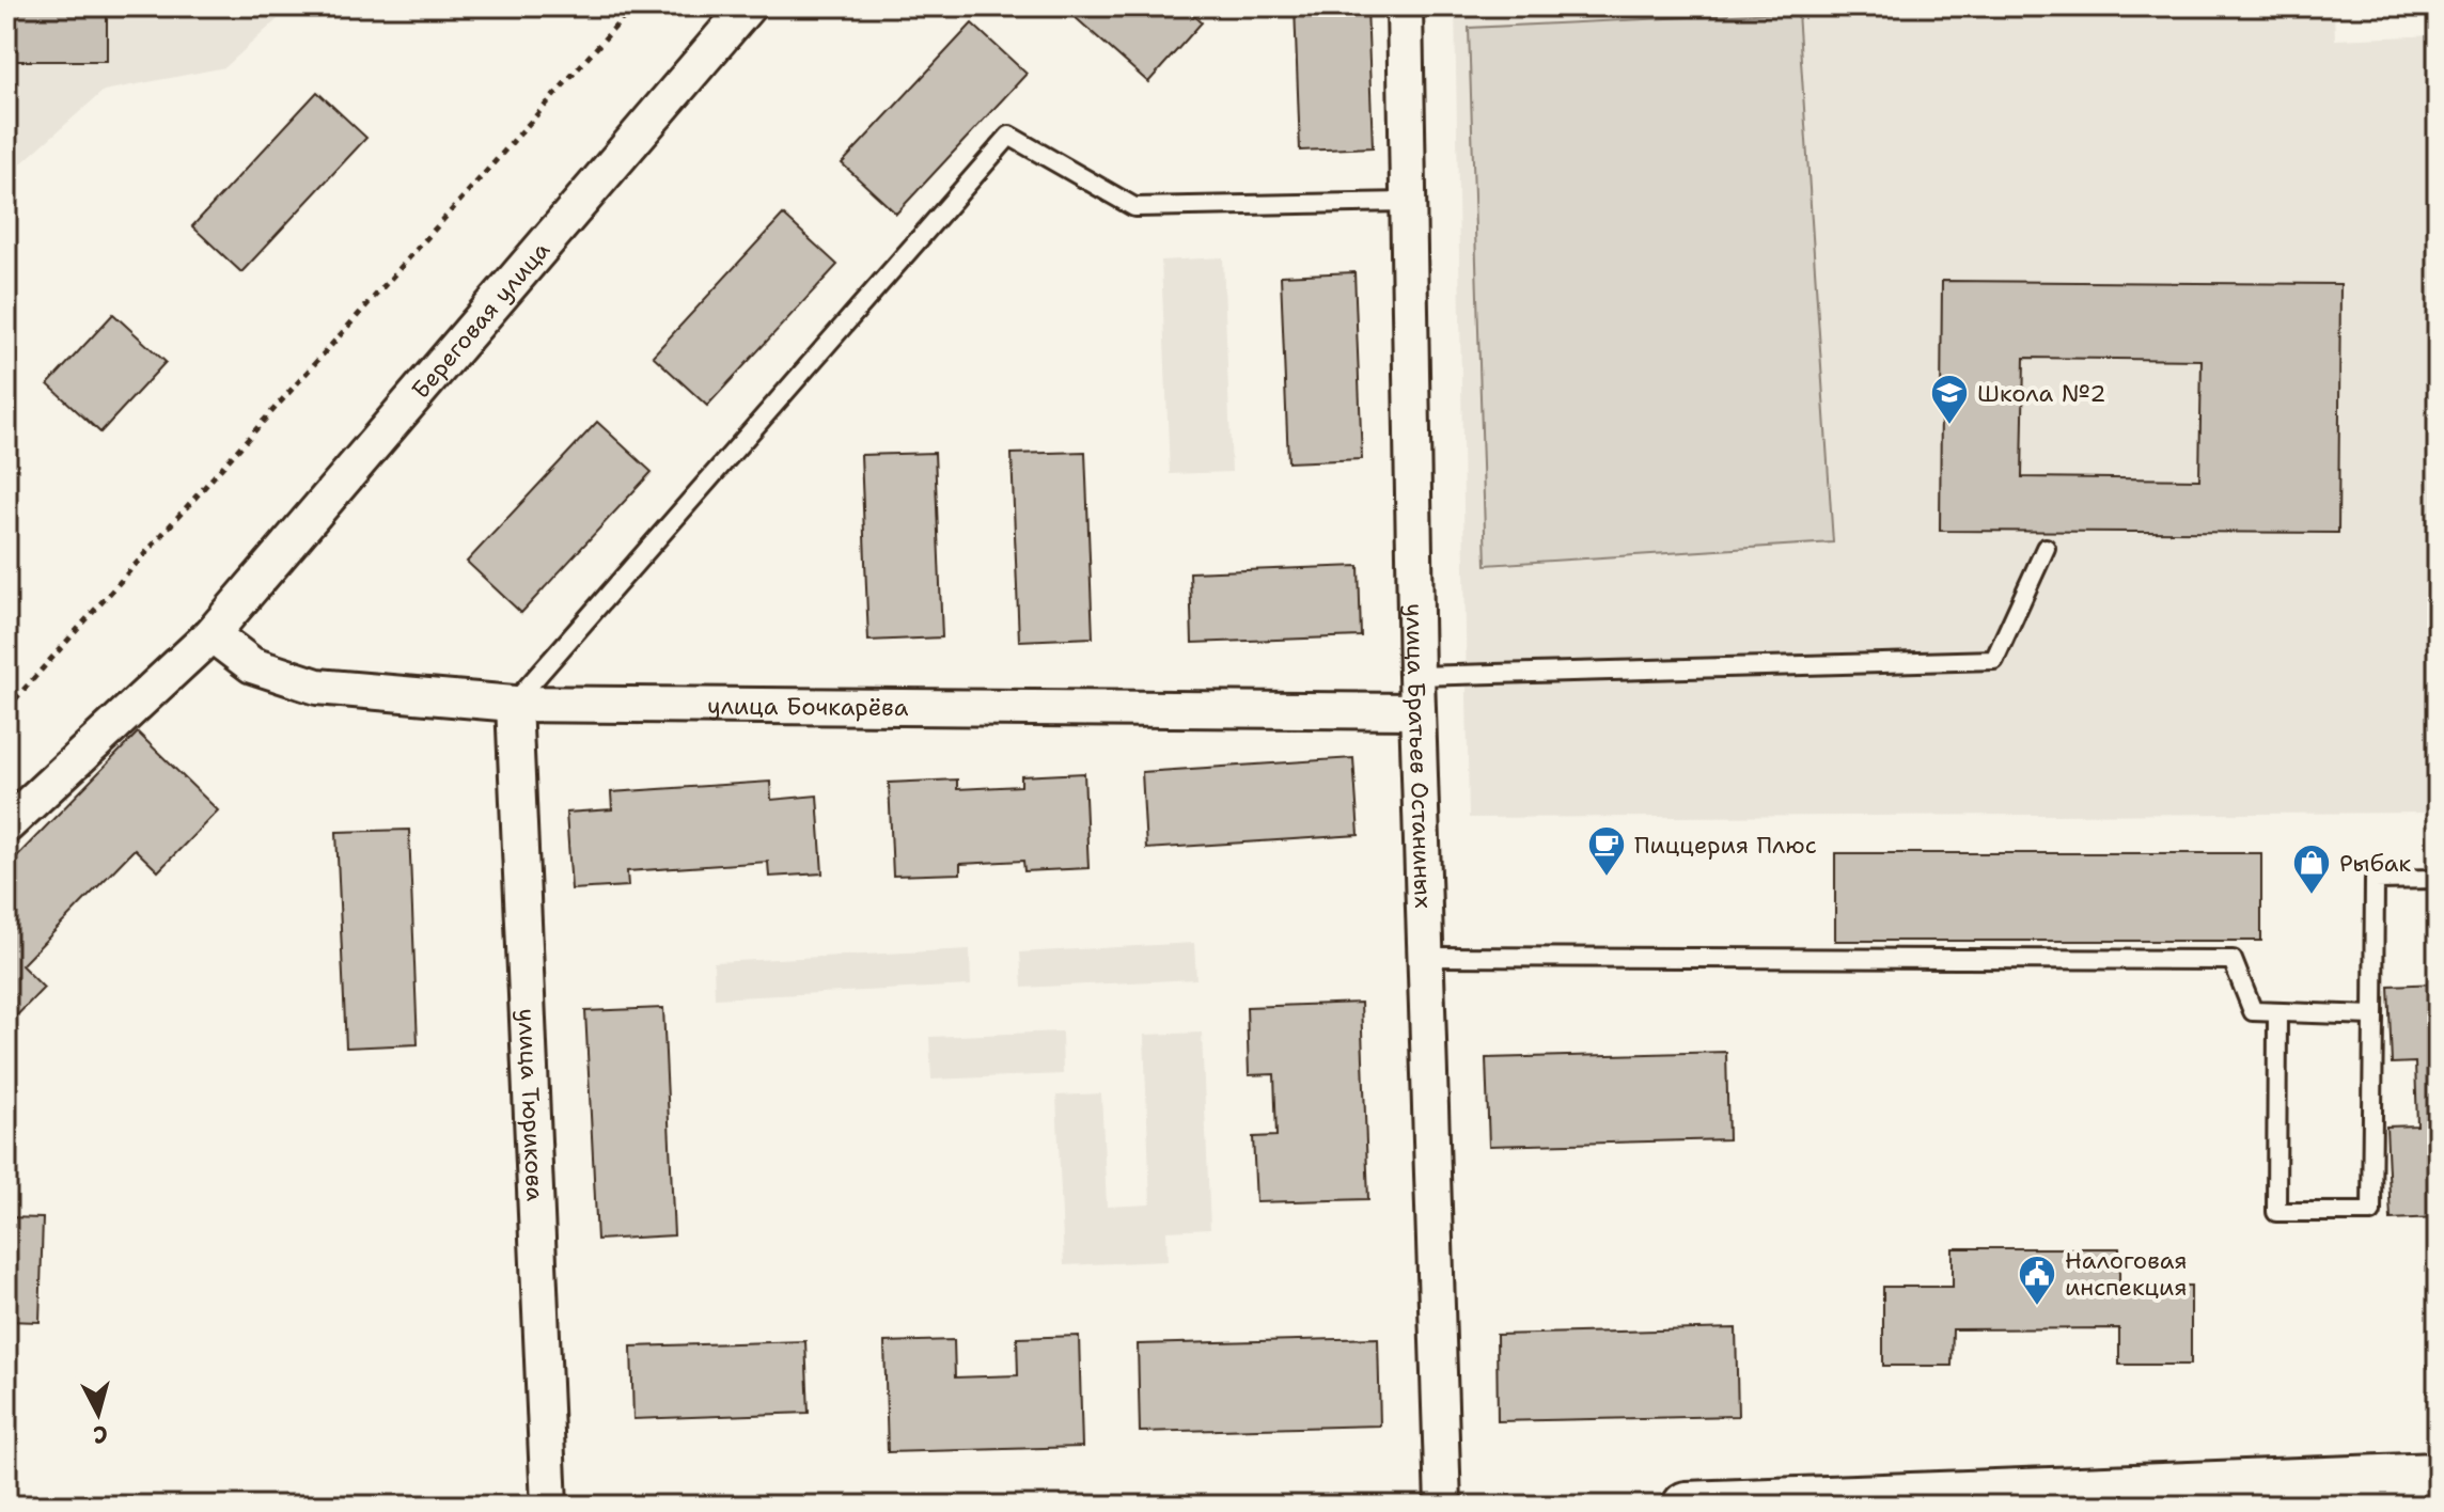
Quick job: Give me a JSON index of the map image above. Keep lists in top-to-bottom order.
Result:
{
  "streets": {
    "street": [
      "Береговая улица",
      "улица Бочкарёва",
      "улица Братьев Останиных",
      "улица Тюрикова"
    ]
  },
  "crossings": [
    ["Береговая улица", "улица Бочкарёва"],
    ["улица Бочкарёва", "улица Братьев Останиных"],
    ["улица Бочкарёва", "улица Тюрикова"]
  ],
  "places": {
    "school or university": ["Школа №2"],
    "cafe": ["Пиццерия Плюс"],
    "shop": ["Рыбак"],
    "public building": ["Налоговая инспекция"]
  },
  "north": "bottom"
}
